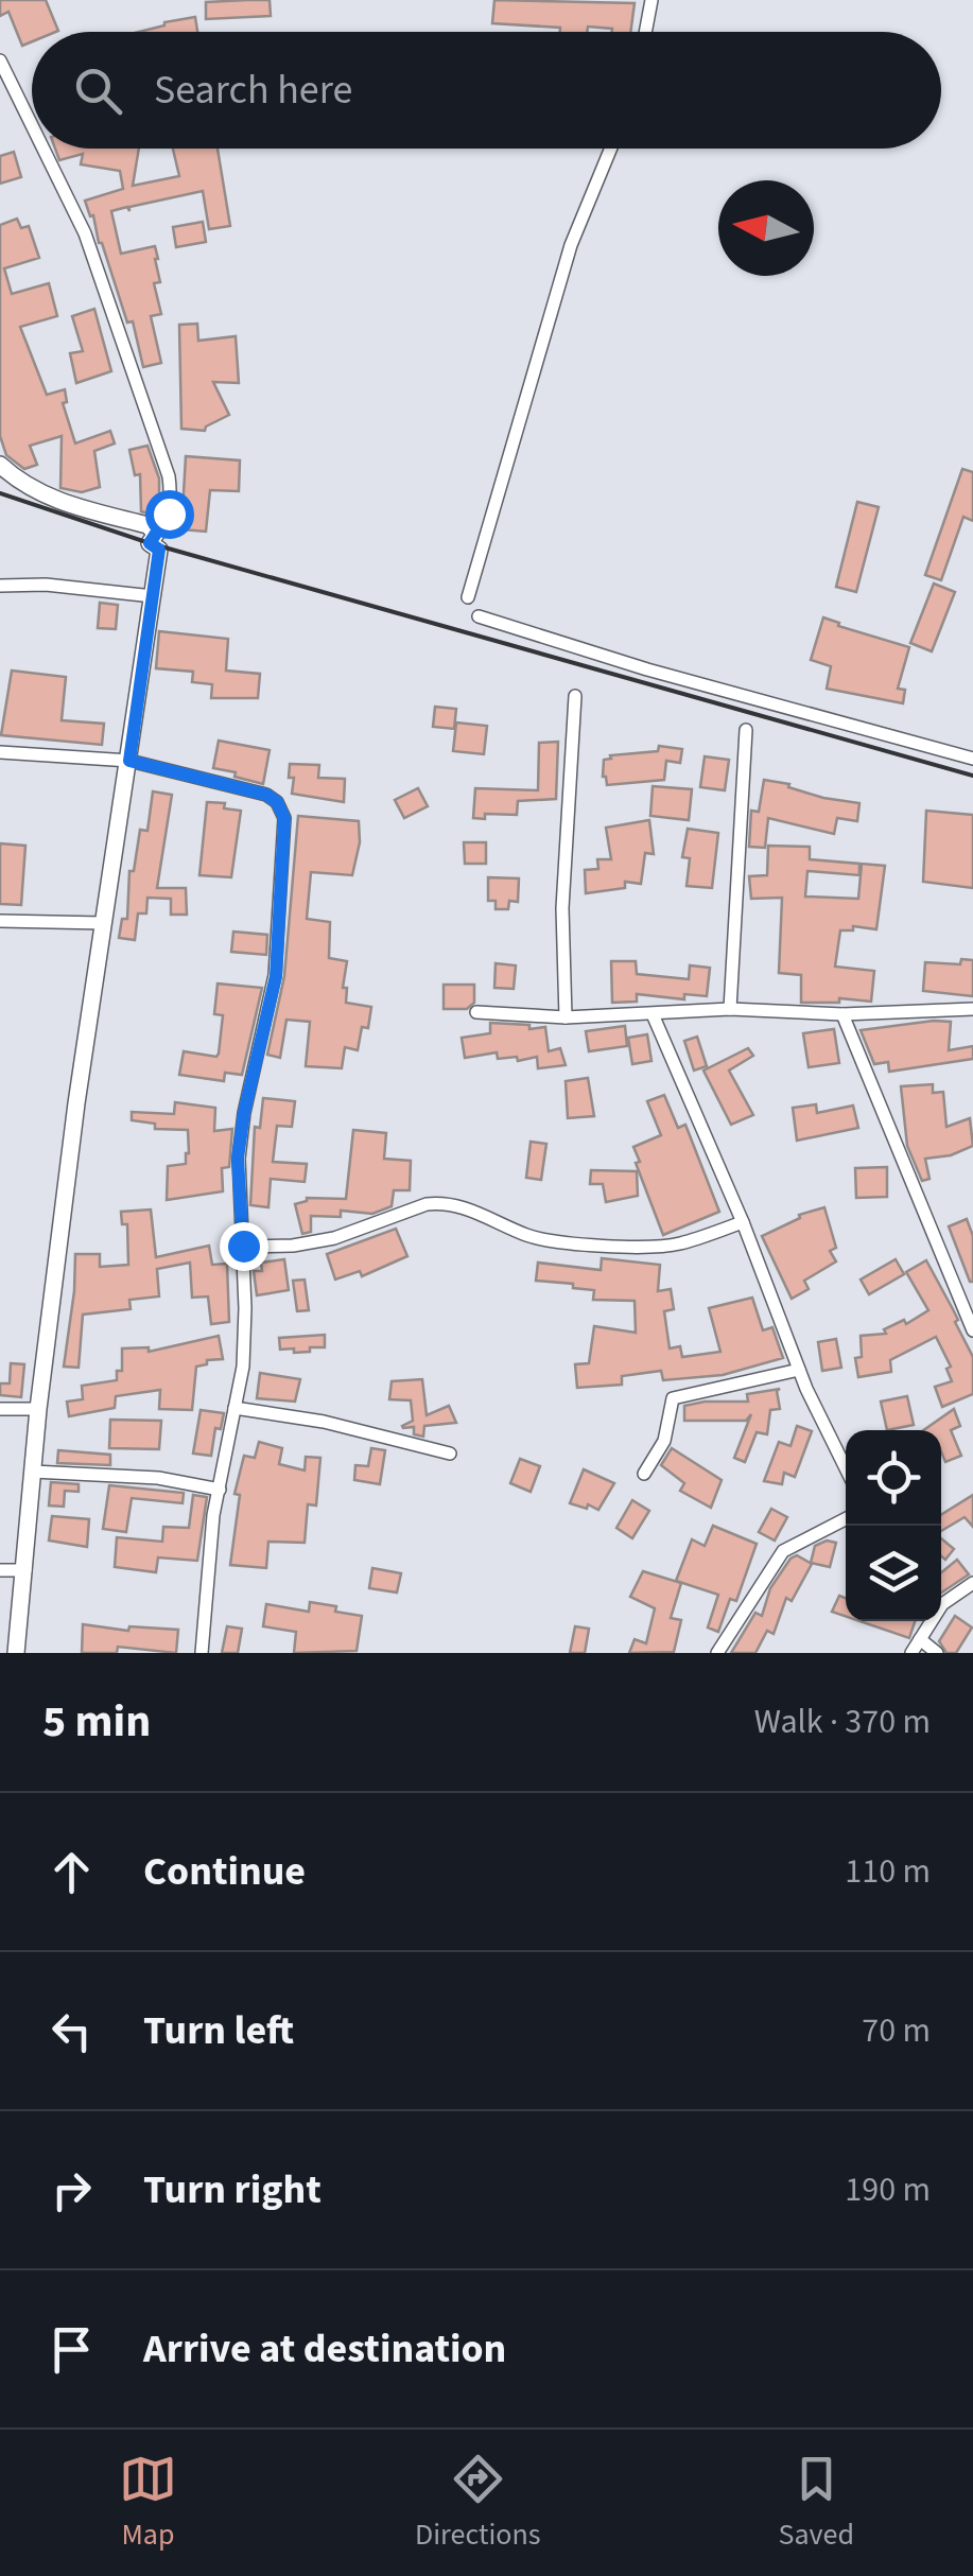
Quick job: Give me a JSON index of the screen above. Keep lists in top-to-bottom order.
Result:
{
  "north": "left",
  "page": {
    "search": "Search here",
    "heading": ["5 min", "Walk · 370 m"],
    "list": [
      ["Continue", "110 m"],
      ["Turn left", "70 m"],
      ["Turn right", "190 m"],
      "Arrive at destination"
    ],
    "nav": ["Map", "Directions", "Saved"]
  }
}
